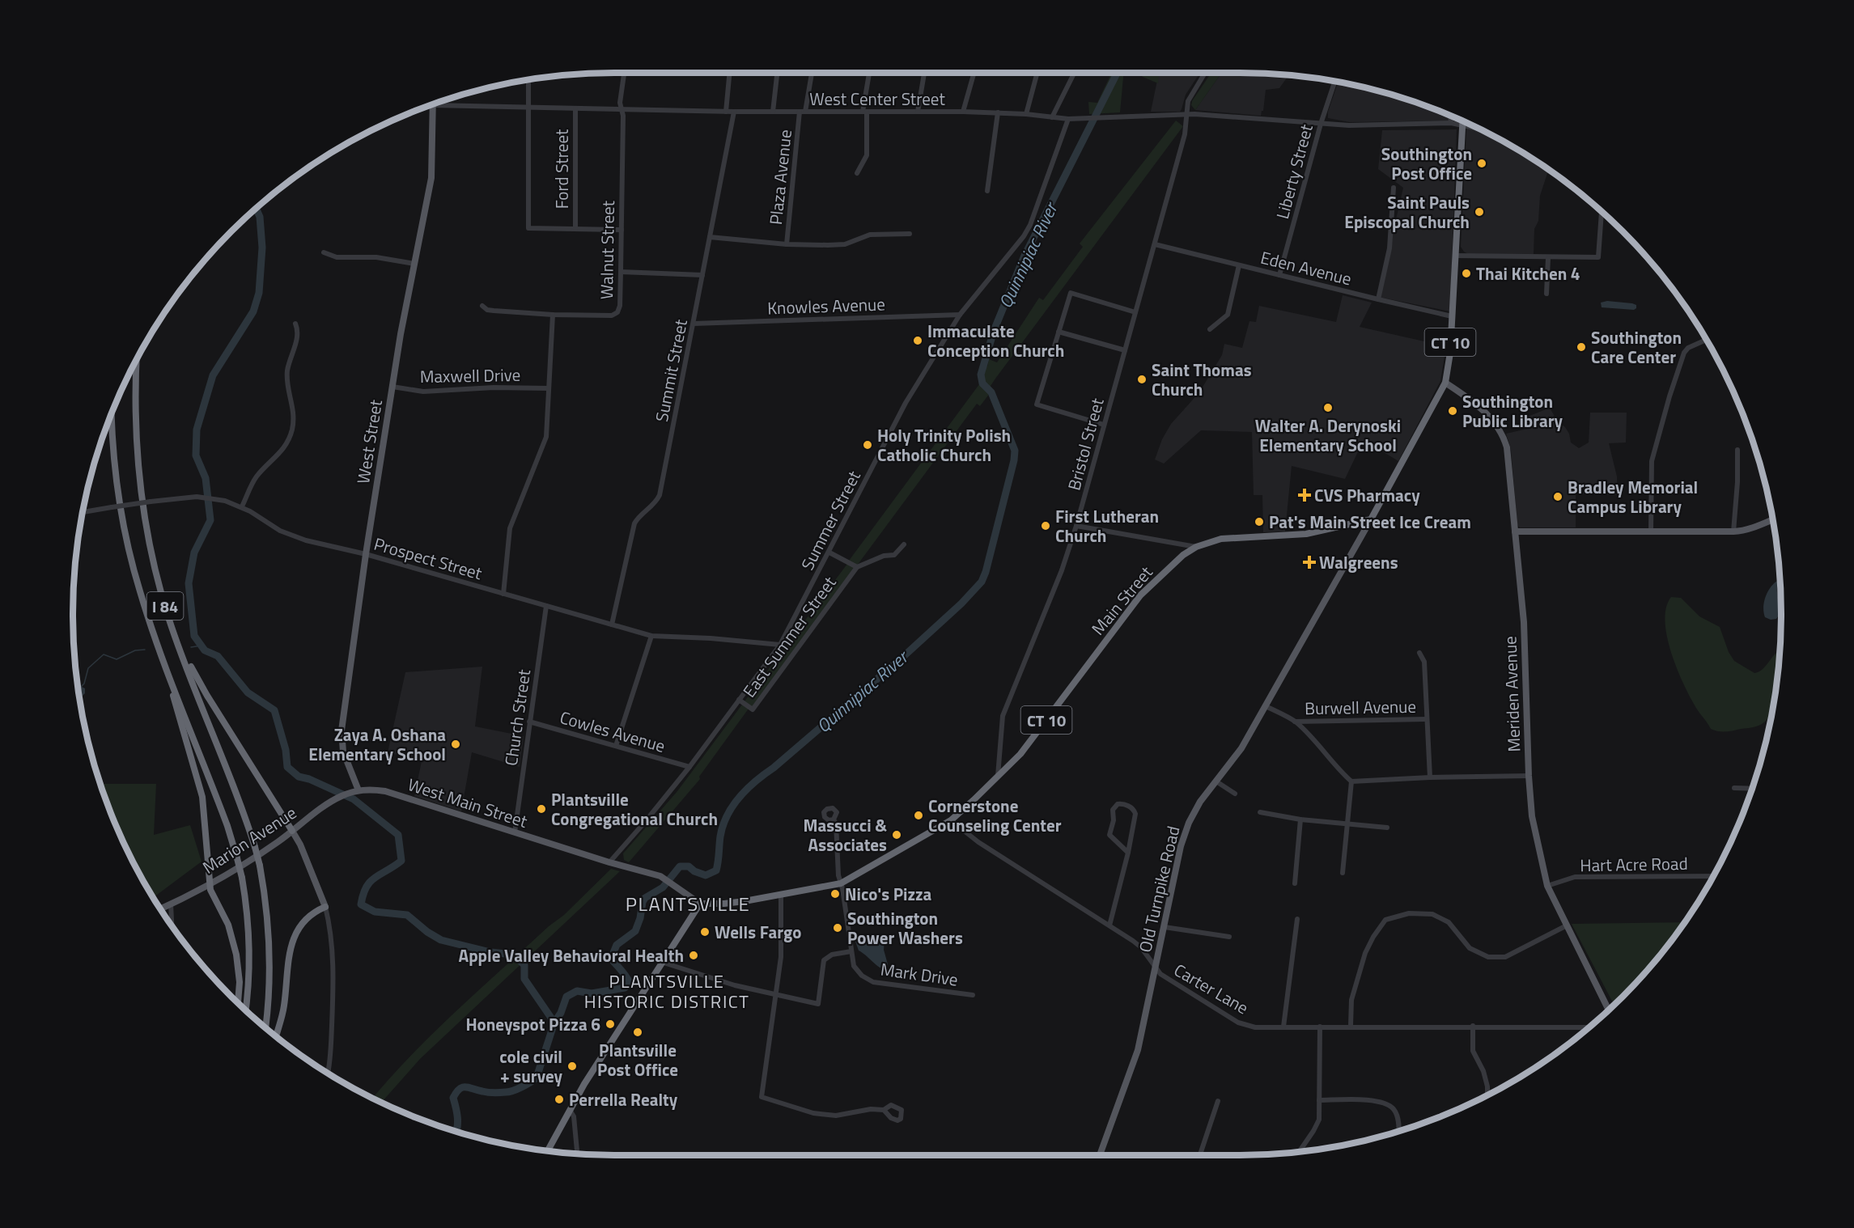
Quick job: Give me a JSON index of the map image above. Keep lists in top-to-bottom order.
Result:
{
  "streets": {
    "highway": ["CT 10", "Main Street", "I 84"],
    "main road": [
      "West Street",
      "Meriden Avenue",
      "West Main Street",
      "Marion Avenue",
      "Old Turnpike Road"
    ],
    "street": [
      "West Center Street",
      "Ford Street",
      "Liberty Street",
      "Plaza Avenue",
      "Walnut Street",
      "Eden Avenue",
      "Knowles Avenue",
      "Summit Street",
      "Maxwell Drive",
      "Bristol Street",
      "Summer Street",
      "Prospect Street",
      "East Summer Street",
      "Burwell Avenue",
      "Church Street",
      "Cowles Avenue",
      "Hart Acre Road",
      "Mark Drive",
      "Carter Lane"
    ]
  },
  "crossings": [
    ["West Center Street", "Ford Street"],
    ["West Center Street", "Liberty Street"],
    ["West Center Street", "Plaza Avenue"],
    ["West Center Street", "Walnut Street"],
    ["West Center Street", "CT 10"],
    ["West Center Street", "Summit Street"],
    ["West Center Street", "West Street"],
    ["West Center Street", "Bristol Street"],
    ["West Center Street", "Summer Street"],
    ["Liberty Street", "Eden Avenue"],
    ["Eden Avenue", "CT 10"],
    ["Eden Avenue", "Bristol Street"],
    ["Knowles Avenue", "Summit Street"],
    ["Knowles Avenue", "Summer Street"],
    ["CT 10", "Main Street"],
    ["CT 10", "Meriden Avenue"],
    ["CT 10", "Old Turnpike Road"],
    ["Summit Street", "Prospect Street"],
    ["Maxwell Drive", "West Street"],
    ["West Street", "Prospect Street"],
    ["West Street", "West Main Street"],
    ["West Street", "Marion Avenue"],
    ["Bristol Street", "Main Street"],
    ["Summer Street", "Prospect Street"],
    ["Summer Street", "East Summer Street"],
    ["Summer Street", "Cowles Avenue"],
    ["Summer Street", "West Main Street"],
    ["Prospect Street", "Church Street"],
    ["Main Street", "West Main Street"],
    ["Main Street", "Old Turnpike Road"],
    ["Main Street", "Mark Drive"],
    ["Main Street", "Carter Lane"],
    ["Meriden Avenue", "Hart Acre Road"],
    ["Church Street", "Cowles Avenue"],
    ["Church Street", "West Main Street"],
    ["West Main Street", "Marion Avenue"],
    ["Old Turnpike Road", "Carter Lane"]
  ],
  "districts": ["PLANTSVILLE", "PLANTSVILLE HISTORIC DISTRICT"],
  "water": ["Quinnipiac River"],
  "places": {
    "other": [
      "Southington Post Office",
      "Saint Pauls Episcopal Church",
      "Thai Kitchen 4",
      "Immaculate Conception Church",
      "Southington Care Center",
      "Saint Thomas Church",
      "Walter A. Derynoski Elementary School",
      "Southington Public Library",
      "Holy Trinity Polish Catholic Church",
      "Bradley Memorial Campus Library",
      "Pat's Main Street Ice Cream",
      "First Lutheran Church",
      "Zaya A. Oshana Elementary School",
      "Plantsville Congregational Church",
      "Cornerstone Counseling Center",
      "Massucci & Associates",
      "Nico's Pizza",
      "Southington Power Washers",
      "Wells Fargo",
      "Apple Valley Behavioral Health",
      "Honeyspot Pizza 6",
      "Plantsville Post Office",
      "cole civil + survey",
      "Perrella Realty"
    ],
    "health": ["CVS Pharmacy", "Walgreens"]
  }
}
